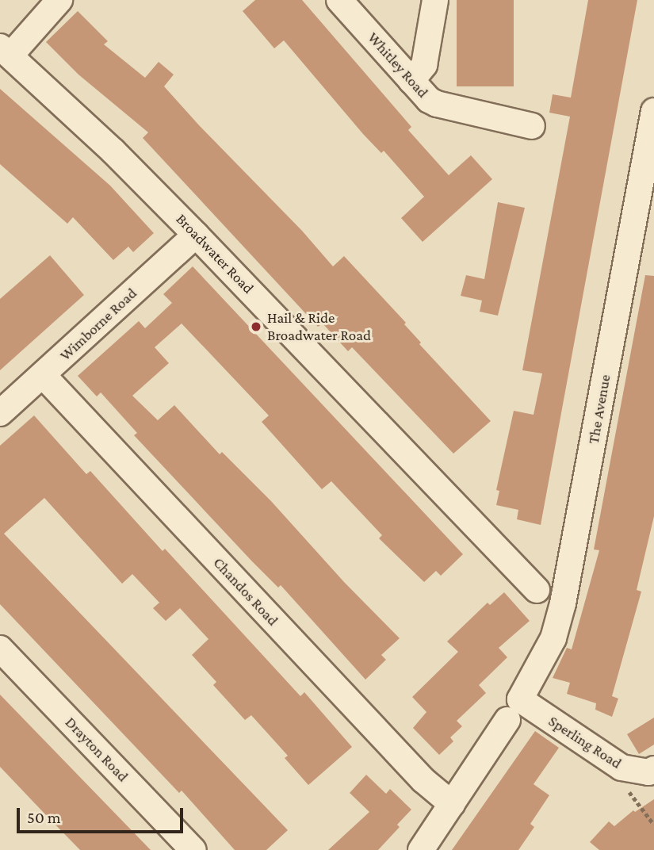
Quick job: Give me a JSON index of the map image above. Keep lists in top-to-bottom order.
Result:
{
  "streets": {
    "street": [
      "Whitley Road",
      "Broadwater Road",
      "Wimborne Road",
      "The Avenue",
      "Chandos Road",
      "Sperling Road",
      "Drayton Road"
    ]
  },
  "crossings": [
    ["Broadwater Road", "Wimborne Road"],
    ["Wimborne Road", "Chandos Road"],
    ["The Avenue", "Chandos Road"],
    ["The Avenue", "Sperling Road"]
  ],
  "places": ["Hail & Ride Broadwater Road"],
  "scale_bar": "50 m"
}
